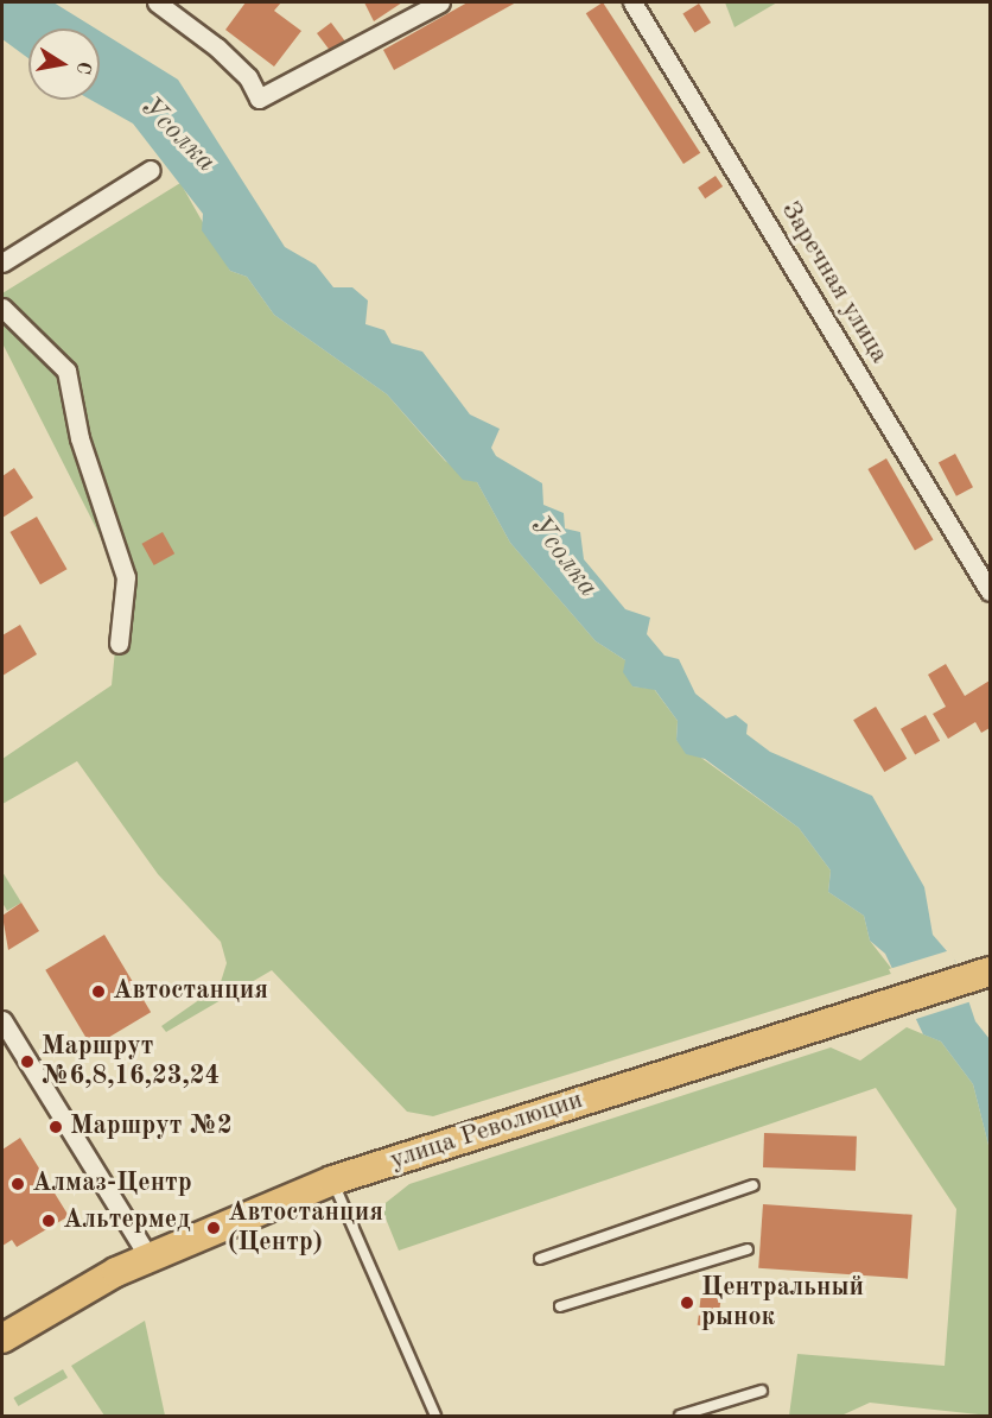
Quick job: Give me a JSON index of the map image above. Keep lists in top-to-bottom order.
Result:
{
  "streets": {
    "main road": ["улица Революции"],
    "street": ["Заречная улица"]
  },
  "water": ["Усолка"],
  "places": [
    "Автостанция",
    "Маршрут №6,8,16,23,24",
    "Маршрут №2",
    "Алмаз-Центр",
    "Альтермед",
    "Автостанция (Центр)",
    "Центральный рынок"
  ],
  "north": "right"
}
